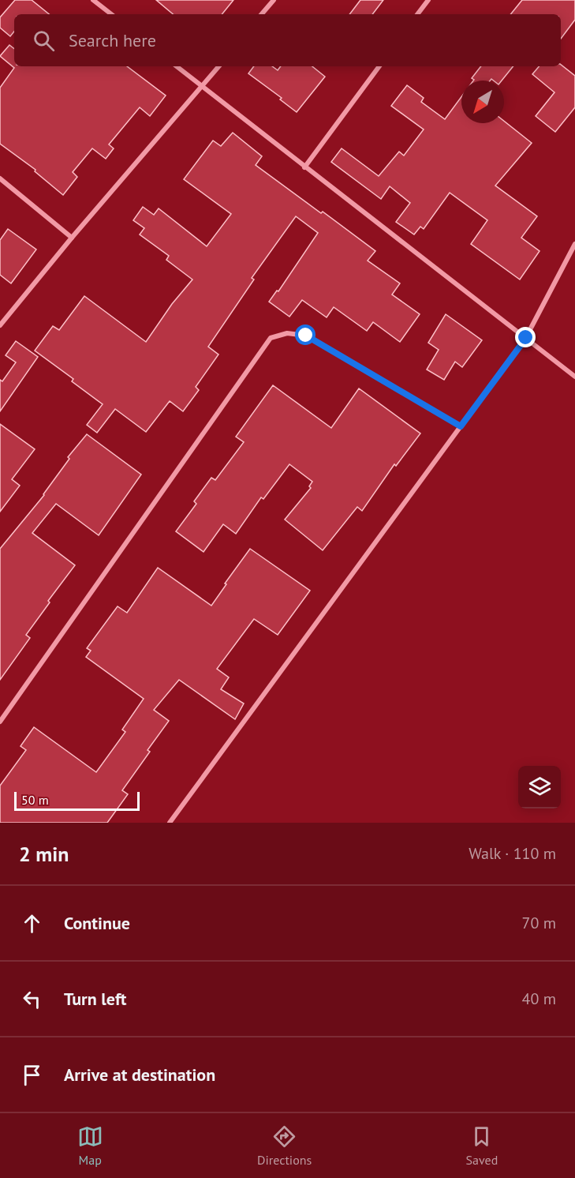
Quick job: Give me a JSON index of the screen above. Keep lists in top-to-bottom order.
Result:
{
  "scale_bar": "50 m",
  "north": "bottom left",
  "page": {
    "search": "Search here",
    "scale": "50 m",
    "heading": ["2 min", "Walk · 110 m"],
    "list": [
      ["Continue", "70 m"],
      ["Turn left", "40 m"],
      "Arrive at destination"
    ],
    "nav": ["Map", "Directions", "Saved"]
  }
}
